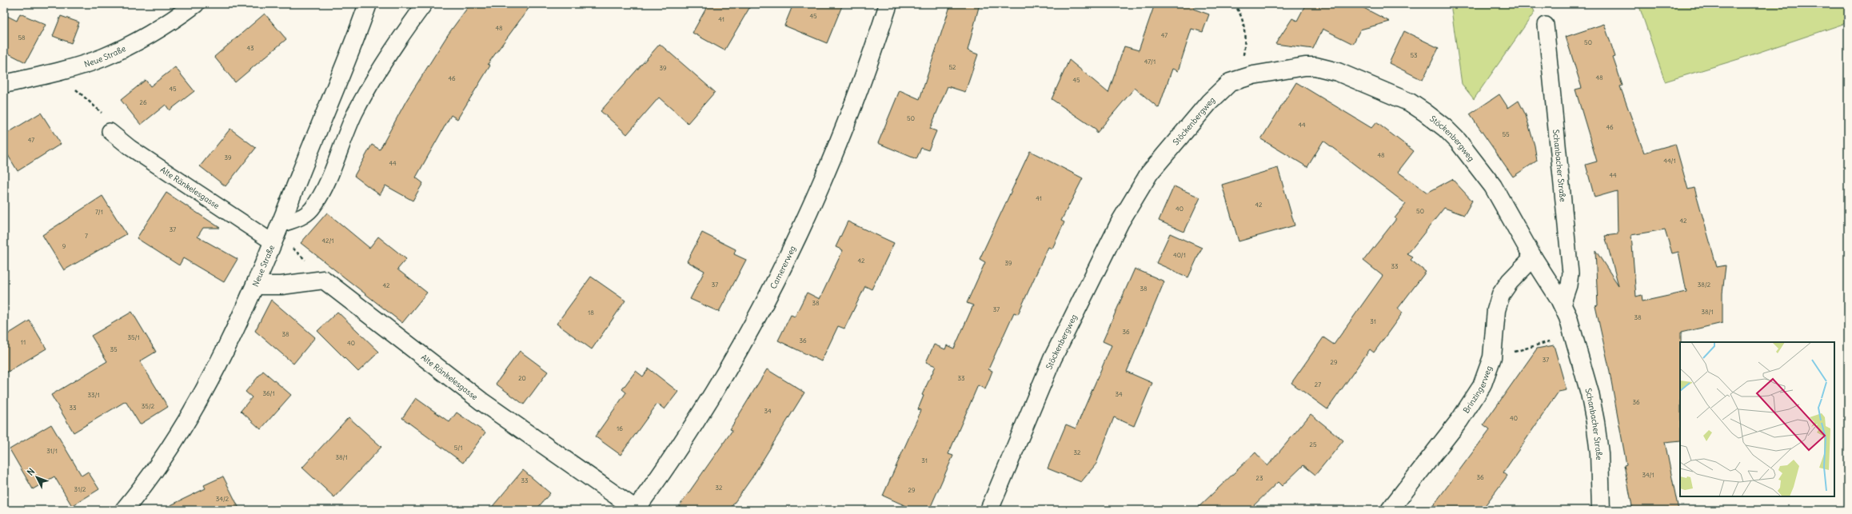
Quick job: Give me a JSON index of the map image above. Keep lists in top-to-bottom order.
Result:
{
  "streets": {
    "street": [
      "Neue Straße",
      "Stöckenbergweg",
      "Schanbacher Straße",
      "Alte Ränkelesgasse",
      "Camererweg",
      "Brinzingerweg"
    ]
  },
  "crossings": [
    ["Neue Straße", "Alte Ränkelesgasse"],
    ["Stöckenbergweg", "Schanbacher Straße"],
    ["Stöckenbergweg", "Brinzingerweg"],
    ["Schanbacher Straße", "Brinzingerweg"],
    ["Alte Ränkelesgasse", "Camererweg"]
  ],
  "house_numbers": [
    "45",
    "41",
    "48",
    "47",
    "58",
    "50",
    "43",
    "53",
    "47/1",
    "52",
    "39",
    "48",
    "46",
    "45",
    "45",
    "26",
    "50",
    "44",
    "46",
    "55",
    "47",
    "48",
    "39",
    "44/1",
    "44",
    "44",
    "41",
    "42",
    "40",
    "50",
    "7/1",
    "42",
    "37",
    "7",
    "42/1",
    "9",
    "40/1",
    "42",
    "39",
    "33",
    "37",
    "38/2",
    "42",
    "38",
    "38",
    "37",
    "38/1",
    "18",
    "38",
    "31",
    "36",
    "38",
    "35/1",
    "36",
    "11",
    "40",
    "35",
    "37",
    "29",
    "20",
    "33",
    "27",
    "36/1",
    "34",
    "33/1",
    "36",
    "35/2",
    "33",
    "34",
    "40",
    "16",
    "25",
    "5/1",
    "31/1",
    "32",
    "38/1",
    "31",
    "34/1",
    "36",
    "23",
    "33",
    "32",
    "31/2",
    "29",
    "34/2"
  ],
  "north": "top left"
}
